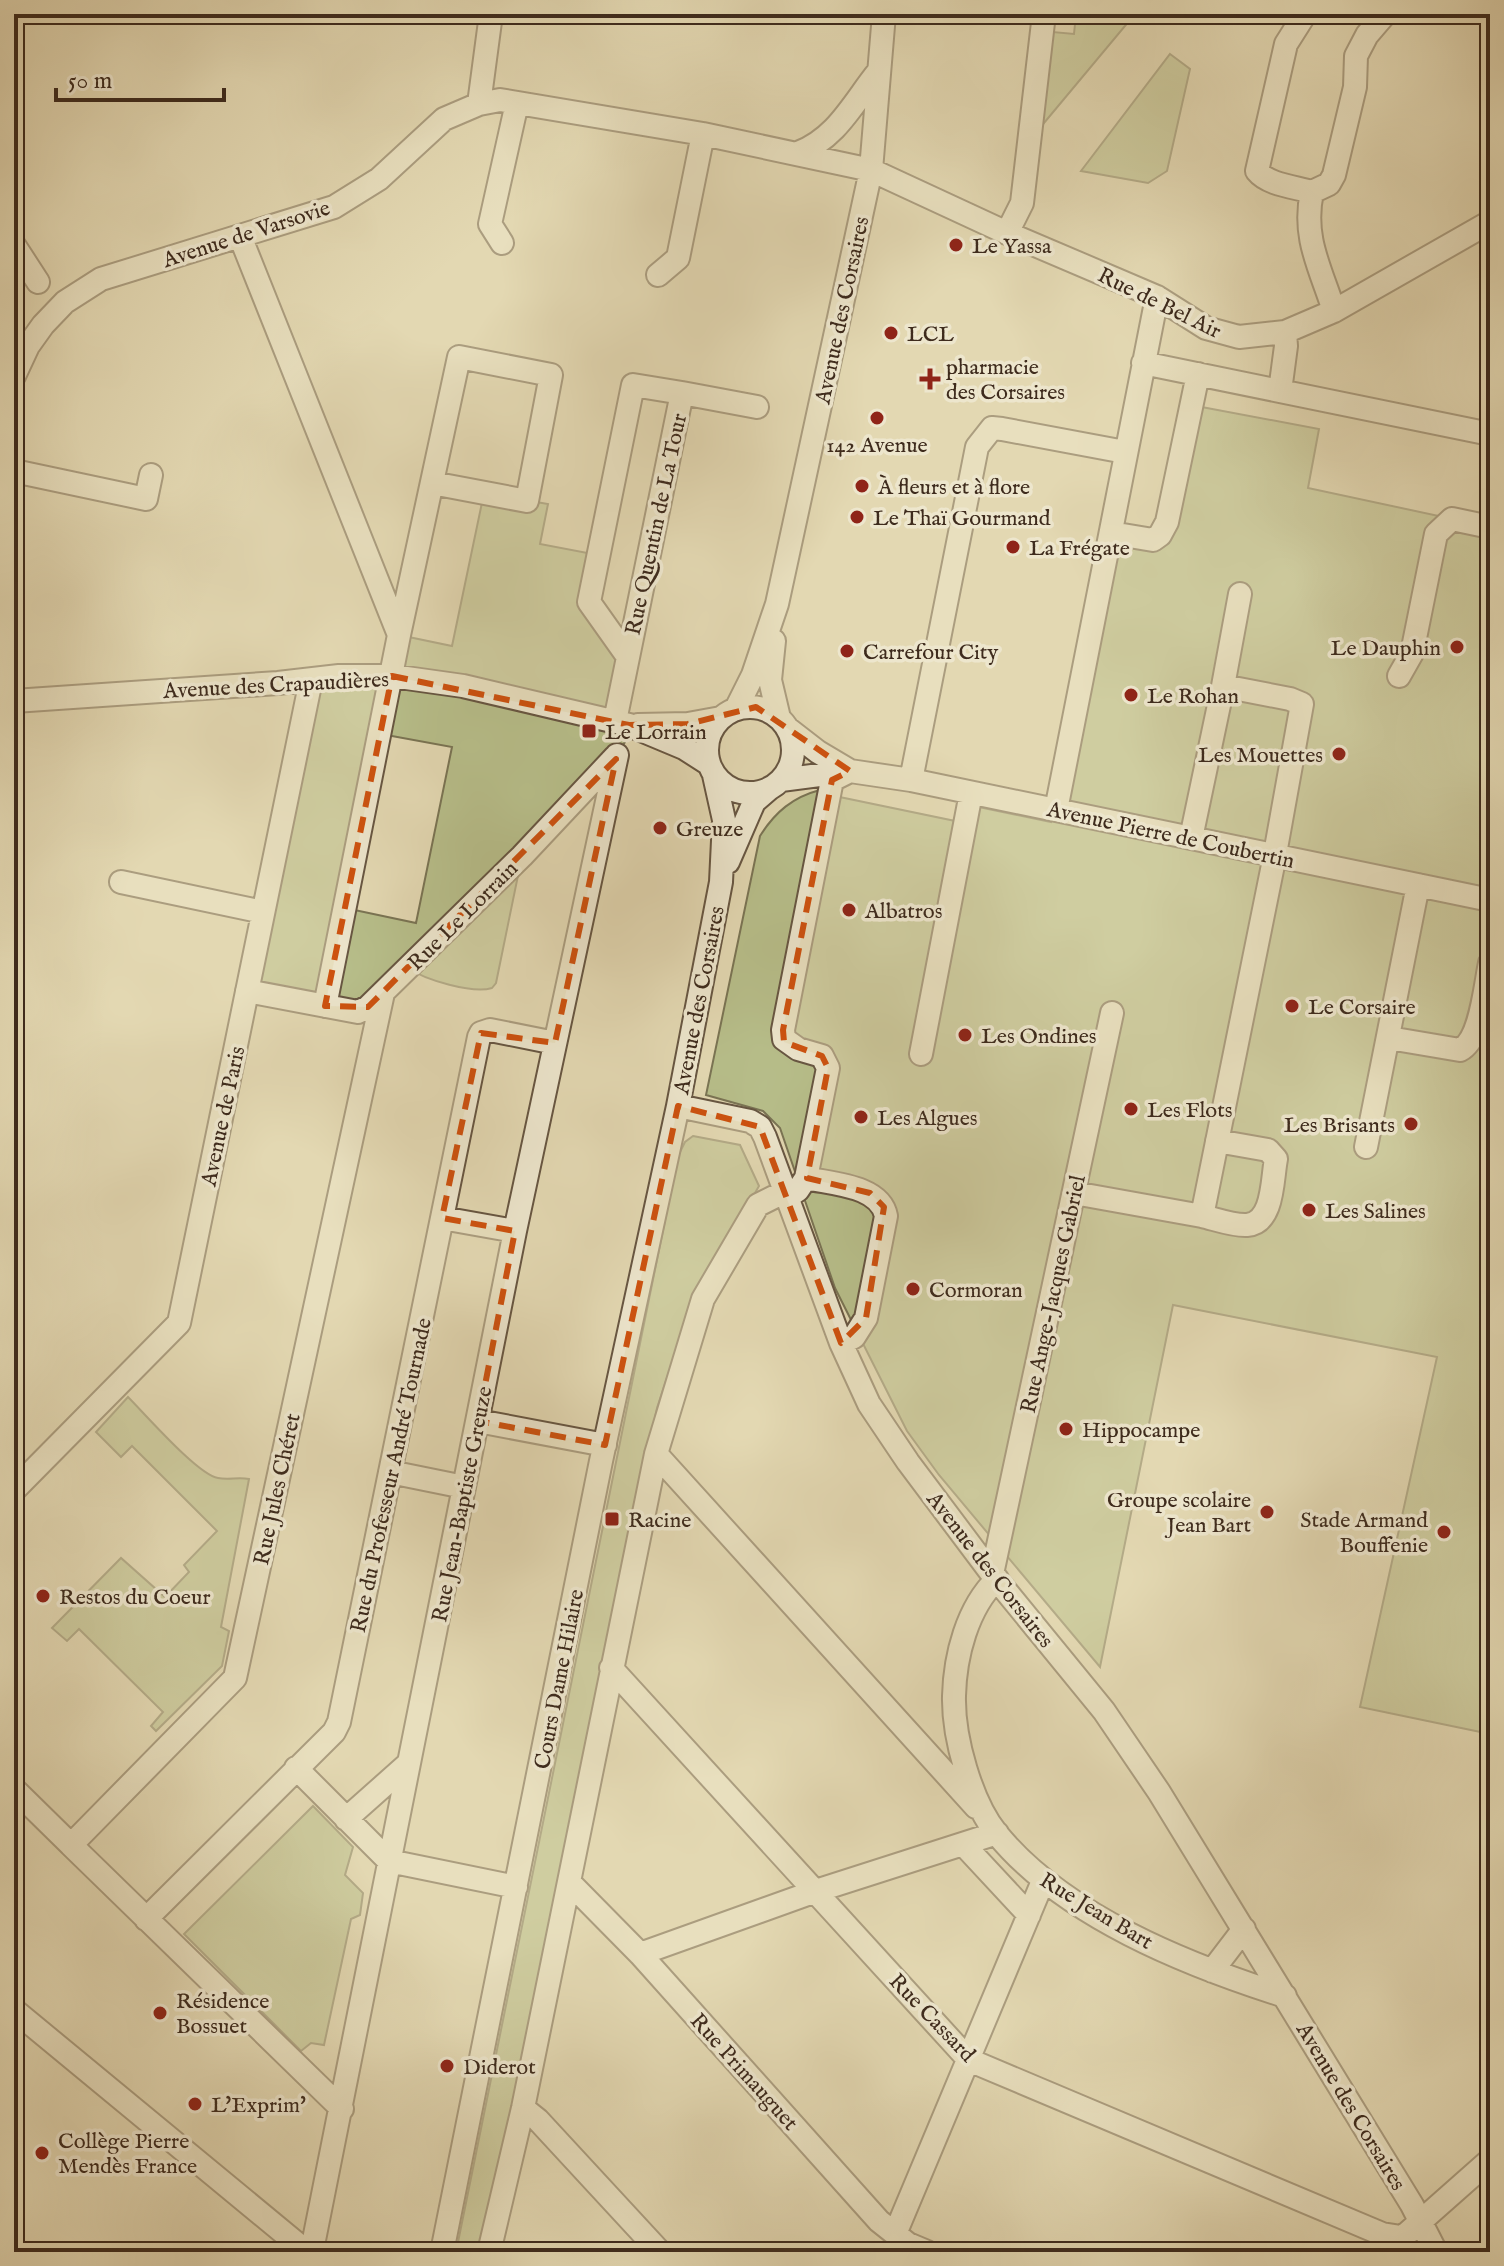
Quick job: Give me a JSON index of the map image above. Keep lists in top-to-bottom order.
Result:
{
  "streets": {
    "street": [
      "Avenue de Varsovie",
      "Rue de Bel Air",
      "Avenue des Corsaires",
      "Rue Quentin de La Tour",
      "Avenue des Crapaudières",
      "Avenue Pierre de Coubertin",
      "Rue Le Lorrain",
      "Avenue de Paris",
      "Rue Ange-Jacques Gabriel",
      "Rue du Professeur André Tournade",
      "Rue Jules Chéret",
      "Rue Jean-Baptiste Greuze",
      "Cours Dame Hilaire",
      "Rue Jean Bart",
      "Rue Cassard",
      "Rue Primauguet"
    ]
  },
  "crossings": [
    ["Avenue de Varsovie", "Rue de Bel Air"],
    ["Avenue de Varsovie", "Avenue des Corsaires"],
    ["Rue de Bel Air", "Avenue des Corsaires"],
    ["Avenue des Corsaires", "Avenue des Crapaudières"],
    ["Avenue des Corsaires", "Avenue Pierre de Coubertin"],
    ["Avenue des Corsaires", "Rue Ange-Jacques Gabriel"],
    ["Avenue des Corsaires", "Cours Dame Hilaire"],
    ["Avenue des Corsaires", "Rue Jean Bart"],
    ["Rue Quentin de La Tour", "Avenue des Crapaudières"],
    ["Rue Quentin de La Tour", "Rue Le Lorrain"],
    ["Avenue des Crapaudières", "Avenue Pierre de Coubertin"],
    ["Avenue des Crapaudières", "Rue Le Lorrain"],
    ["Avenue des Crapaudières", "Avenue de Paris"],
    ["Rue Le Lorrain", "Avenue de Paris"],
    ["Rue Le Lorrain", "Rue Jules Chéret"],
    ["Rue Le Lorrain", "Rue Jean-Baptiste Greuze"],
    ["Rue Ange-Jacques Gabriel", "Rue Jean Bart"],
    ["Rue du Professeur André Tournade", "Rue Jean-Baptiste Greuze"]
  ],
  "places": {
    "other": [
      "Le Yassa",
      "LCL",
      "142 Avenue",
      "À fleurs et à flore",
      "Le Thaï Gourmand",
      "La Frégate",
      "Le Dauphin",
      "Carrefour City",
      "Le Rohan",
      "Les Mouettes",
      "Greuze",
      "Albatros",
      "Le Corsaire",
      "Les Ondines",
      "Les Flots",
      "Les Algues",
      "Les Brisants",
      "Les Salines",
      "Cormoran",
      "Hippocampe",
      "Groupe scolaire Jean Bart",
      "Stade Armand Bouffenie",
      "Restos du Coeur",
      "Résidence Bossuet",
      "Diderot",
      "L'Exprim'",
      "Collège Pierre Mendès France"
    ],
    "health": ["pharmacie des Corsaires"],
    "transit": ["Le Lorrain", "Racine"]
  },
  "scale_bar": "50 m"
}
